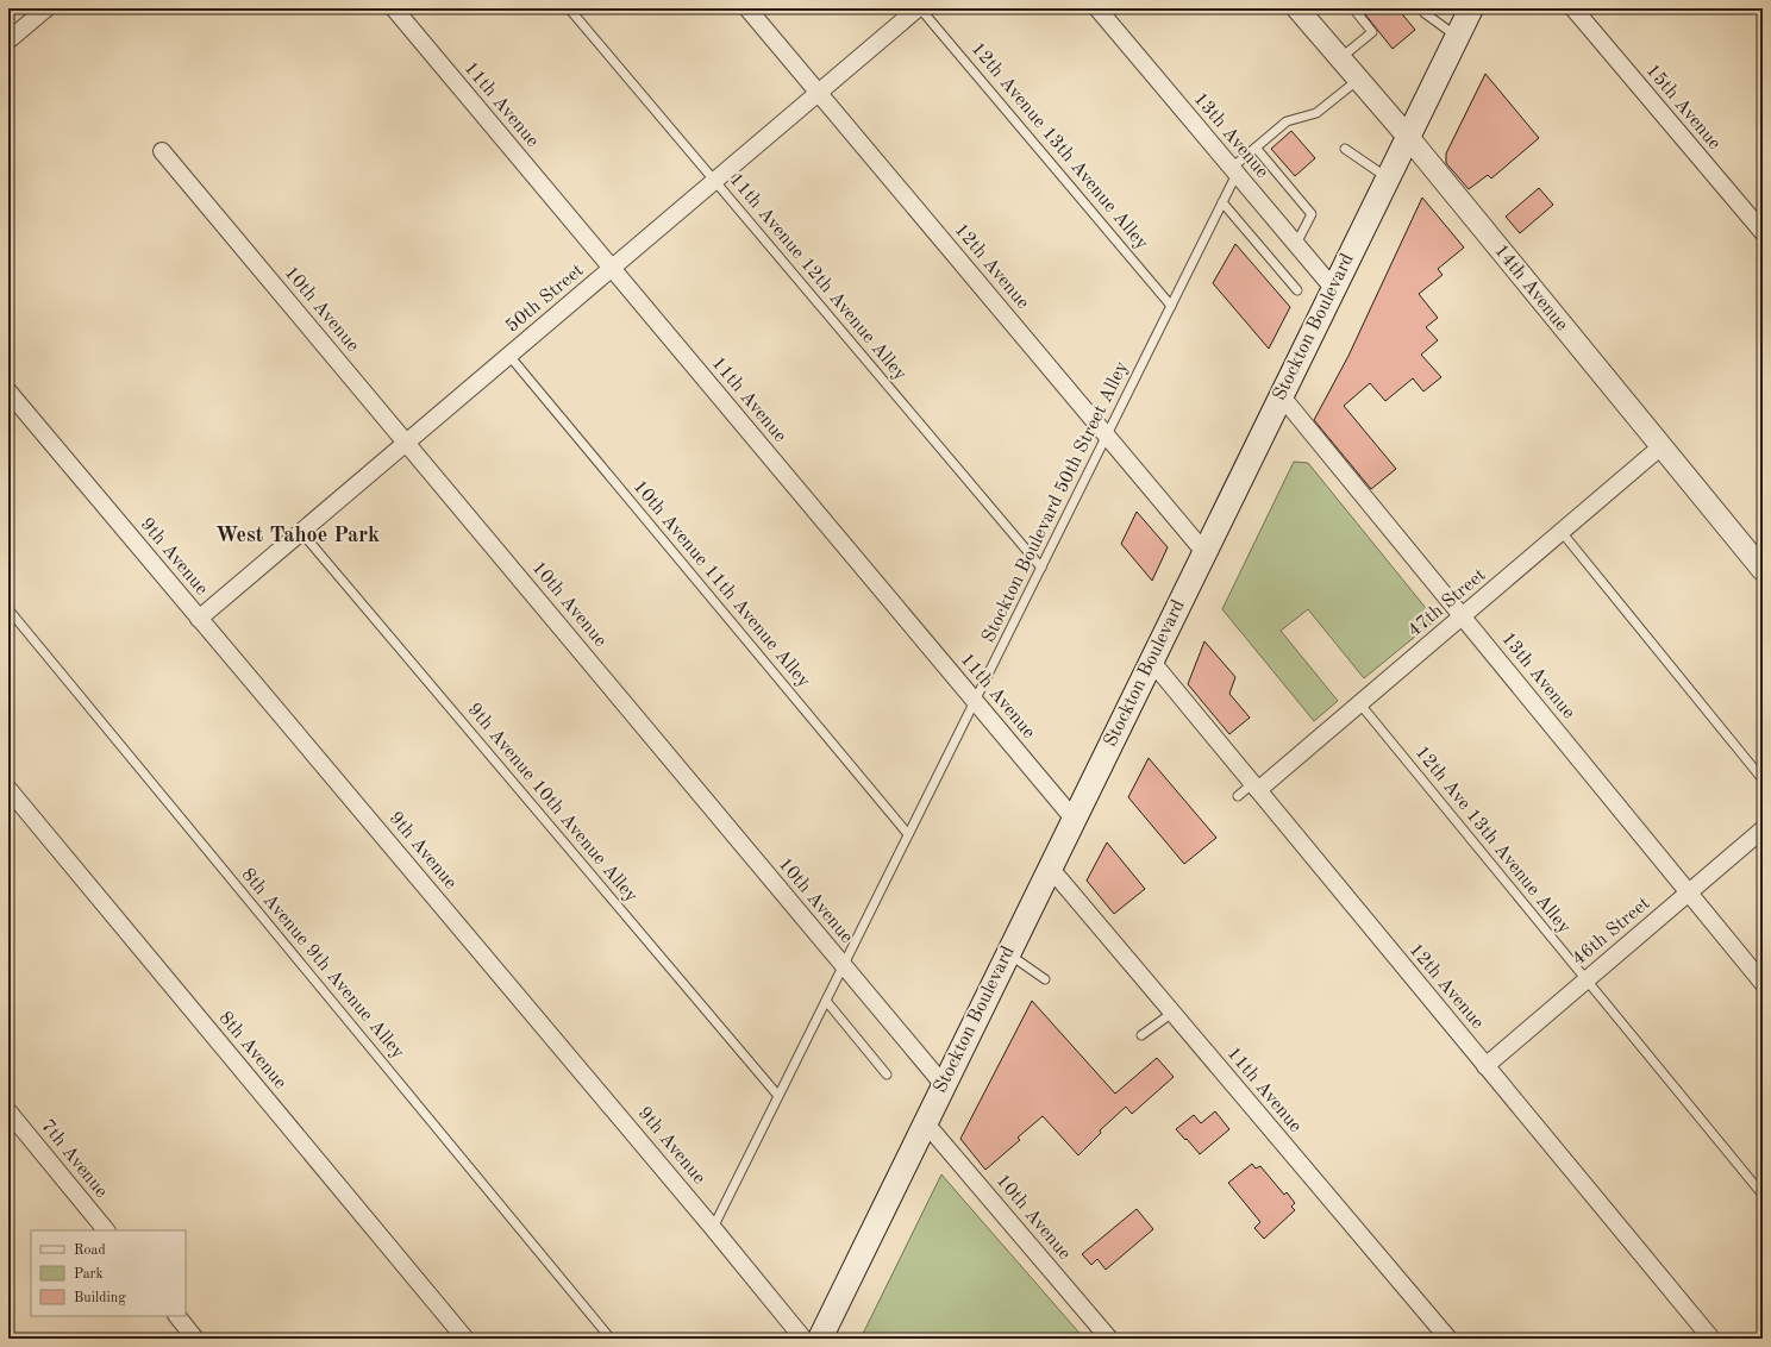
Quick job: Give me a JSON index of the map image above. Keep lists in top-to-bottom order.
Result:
{
  "streets": {
    "main road": ["Stockton Boulevard"],
    "street": [
      "11th Avenue",
      "15th Avenue",
      "13th Avenue",
      "12th Avenue",
      "14th Avenue",
      "50th Street",
      "10th Avenue",
      "9th Avenue",
      "47th Street",
      "46th Street",
      "8th Avenue",
      "7th Avenue"
    ],
    "lane": [
      "12th Avenue 13th Avenue Alley",
      "11th Avenue 12th Avenue Alley",
      "Stockton Boulevard 50th Street Alley",
      "10th Avenue 11th Avenue Alley",
      "9th Avenue 10th Avenue Alley",
      "12th Ave 13th Avenue Alley",
      "8th Avenue 9th Avenue Alley"
    ]
  },
  "crossings": [
    ["11th Avenue", "50th Street"],
    ["11th Avenue", "Stockton Boulevard"],
    ["11th Avenue", "Stockton Boulevard 50th Street Alley"],
    ["13th Avenue", "Stockton Boulevard"],
    ["13th Avenue", "Stockton Boulevard 50th Street Alley"],
    ["13th Avenue", "47th Street"],
    ["13th Avenue", "46th Street"],
    ["12th Avenue 13th Avenue Alley", "50th Street"],
    ["12th Avenue 13th Avenue Alley", "Stockton Boulevard 50th Street Alley"],
    ["12th Avenue", "50th Street"],
    ["12th Avenue", "Stockton Boulevard"],
    ["12th Avenue", "Stockton Boulevard 50th Street Alley"],
    ["12th Avenue", "47th Street"],
    ["12th Avenue", "46th Street"],
    ["11th Avenue 12th Avenue Alley", "50th Street"],
    ["11th Avenue 12th Avenue Alley", "Stockton Boulevard 50th Street Alley"],
    ["14th Avenue", "Stockton Boulevard"],
    ["14th Avenue", "47th Street"],
    ["50th Street", "10th Avenue"],
    ["50th Street", "9th Avenue"],
    ["50th Street", "10th Avenue 11th Avenue Alley"],
    ["50th Street", "9th Avenue 10th Avenue Alley"],
    ["10th Avenue", "Stockton Boulevard"],
    ["10th Avenue", "Stockton Boulevard 50th Street Alley"],
    ["Stockton Boulevard 50th Street Alley", "9th Avenue"],
    ["Stockton Boulevard 50th Street Alley", "10th Avenue 11th Avenue Alley"],
    ["Stockton Boulevard 50th Street Alley", "9th Avenue 10th Avenue Alley"],
    ["47th Street", "12th Ave 13th Avenue Alley"],
    ["12th Ave 13th Avenue Alley", "46th Street"]
  ],
  "districts": ["West Tahoe Park"],
  "legend": ["Road", "Park", "Building"]
}
